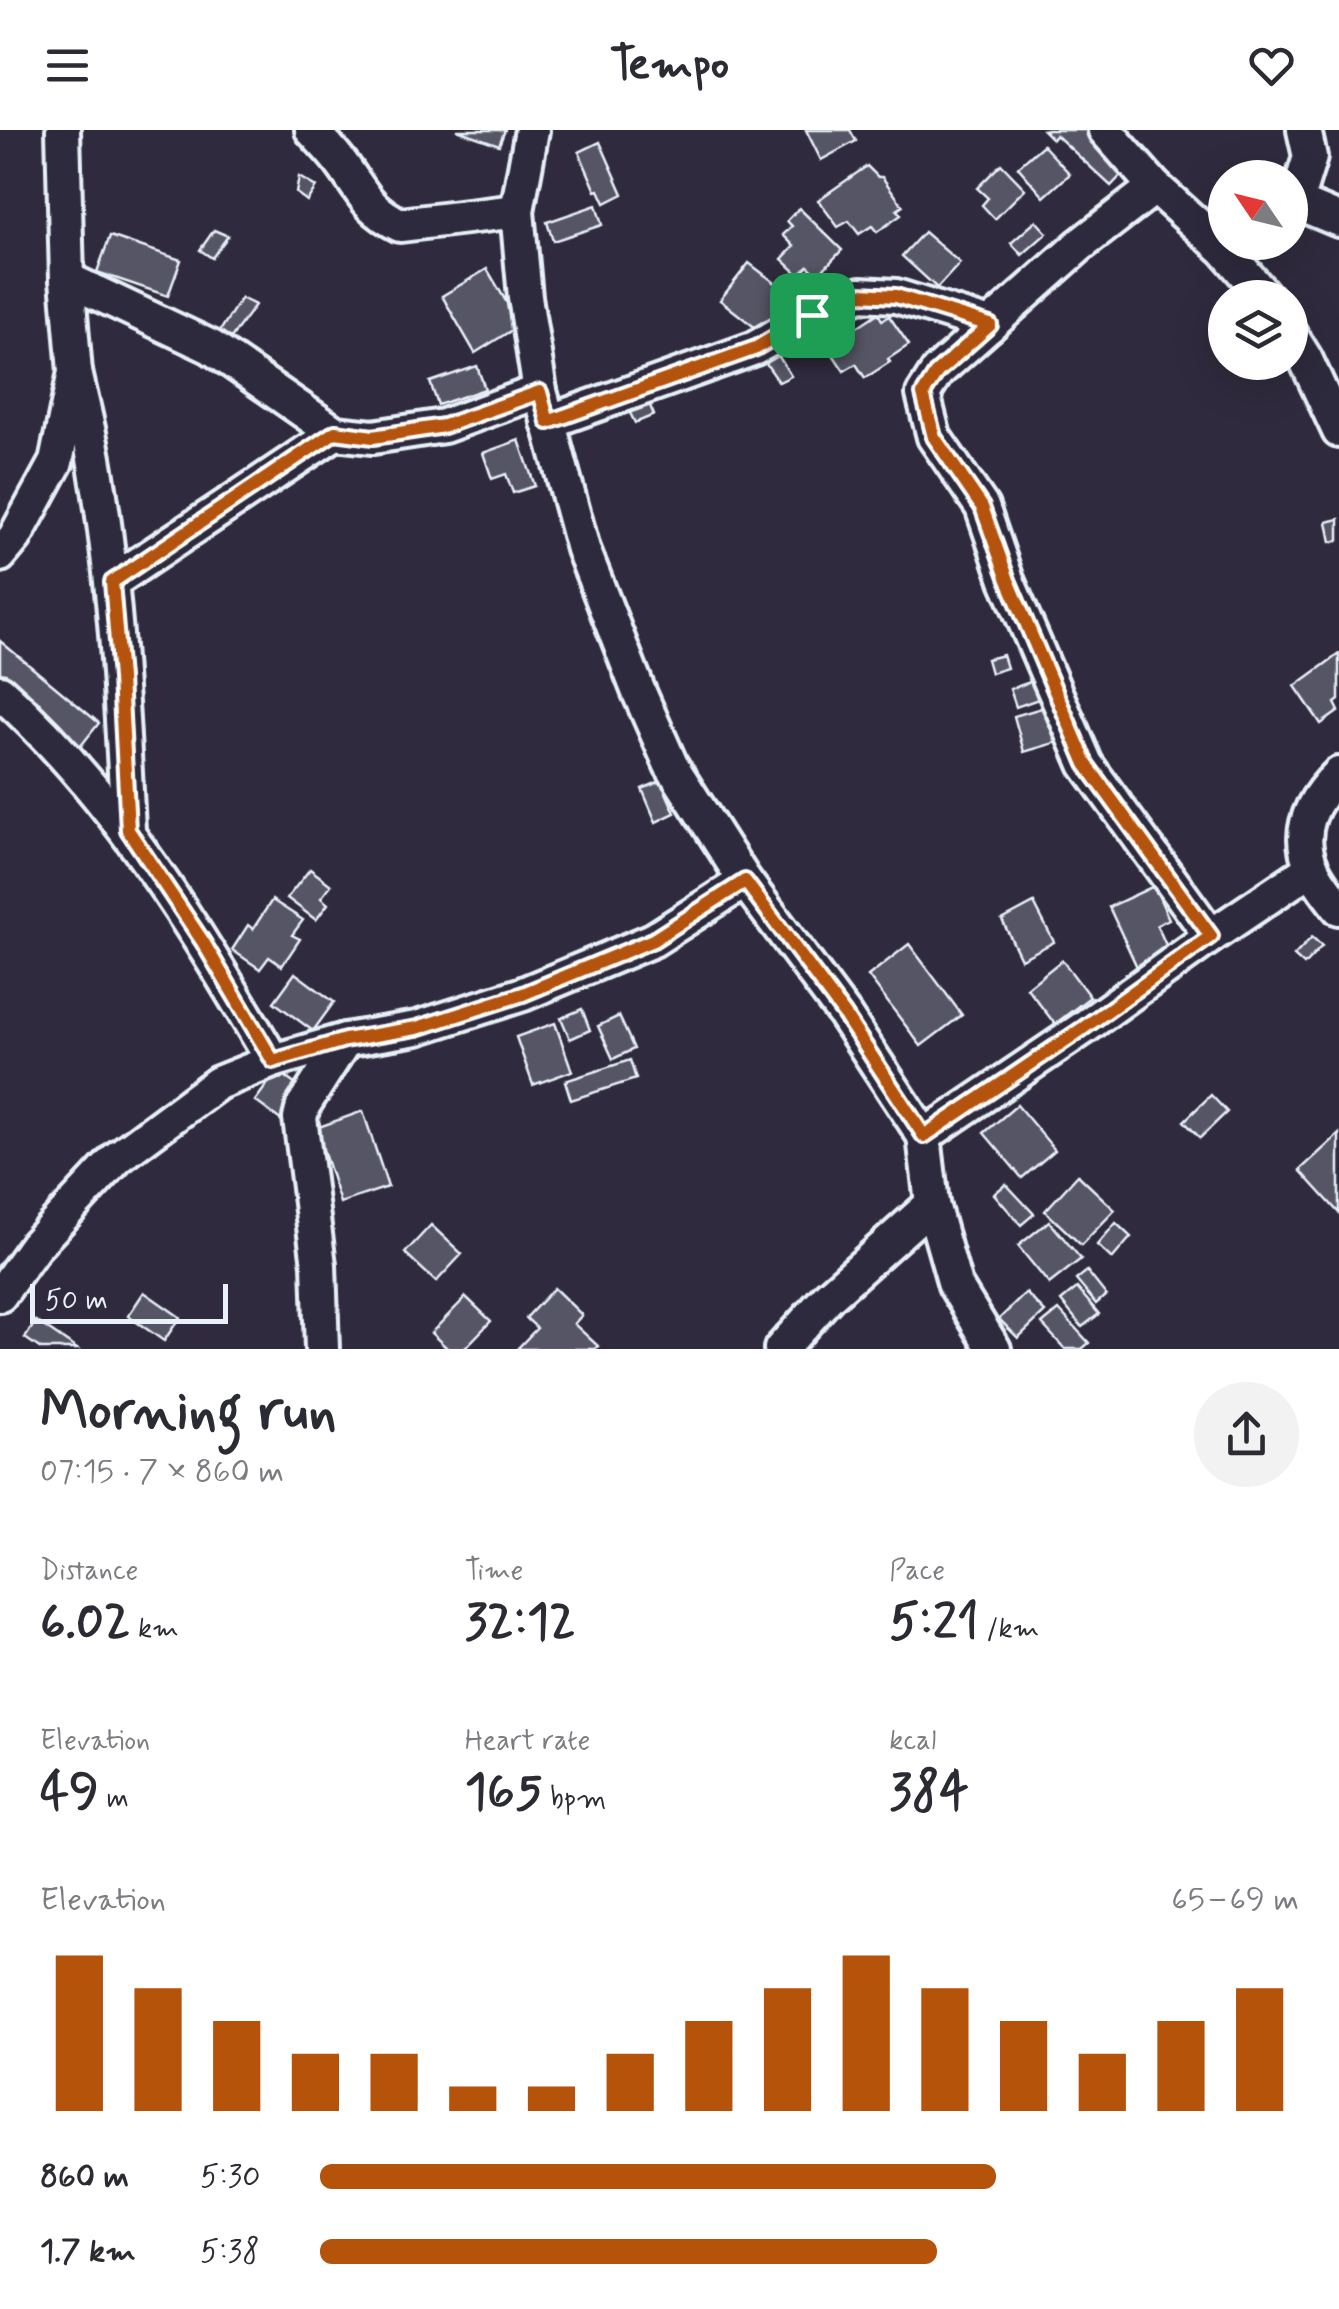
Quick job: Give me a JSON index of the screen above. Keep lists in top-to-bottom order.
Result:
{
  "scale_bar": "50 m",
  "north": "top left",
  "page": {
    "header": "Tempo",
    "scale": "50 m",
    "heading": ["Morning run", "07:15 · 7 × 860 m"],
    "stats": [
      ["Distance", "6.02 km"],
      ["Time", "32:12"],
      ["Pace", "5:21 /km"],
      ["Elevation", "49 m"],
      ["Heart rate", "165 bpm"],
      ["kcal", "384"]
    ],
    "chart": ["Elevation", "65–69 m"],
    "list": [
      {
        "name": "860 m",
        "note": "5:30"
      },
      {
        "name": "1.7 km",
        "note": "5:38"
      }
    ]
  }
}
